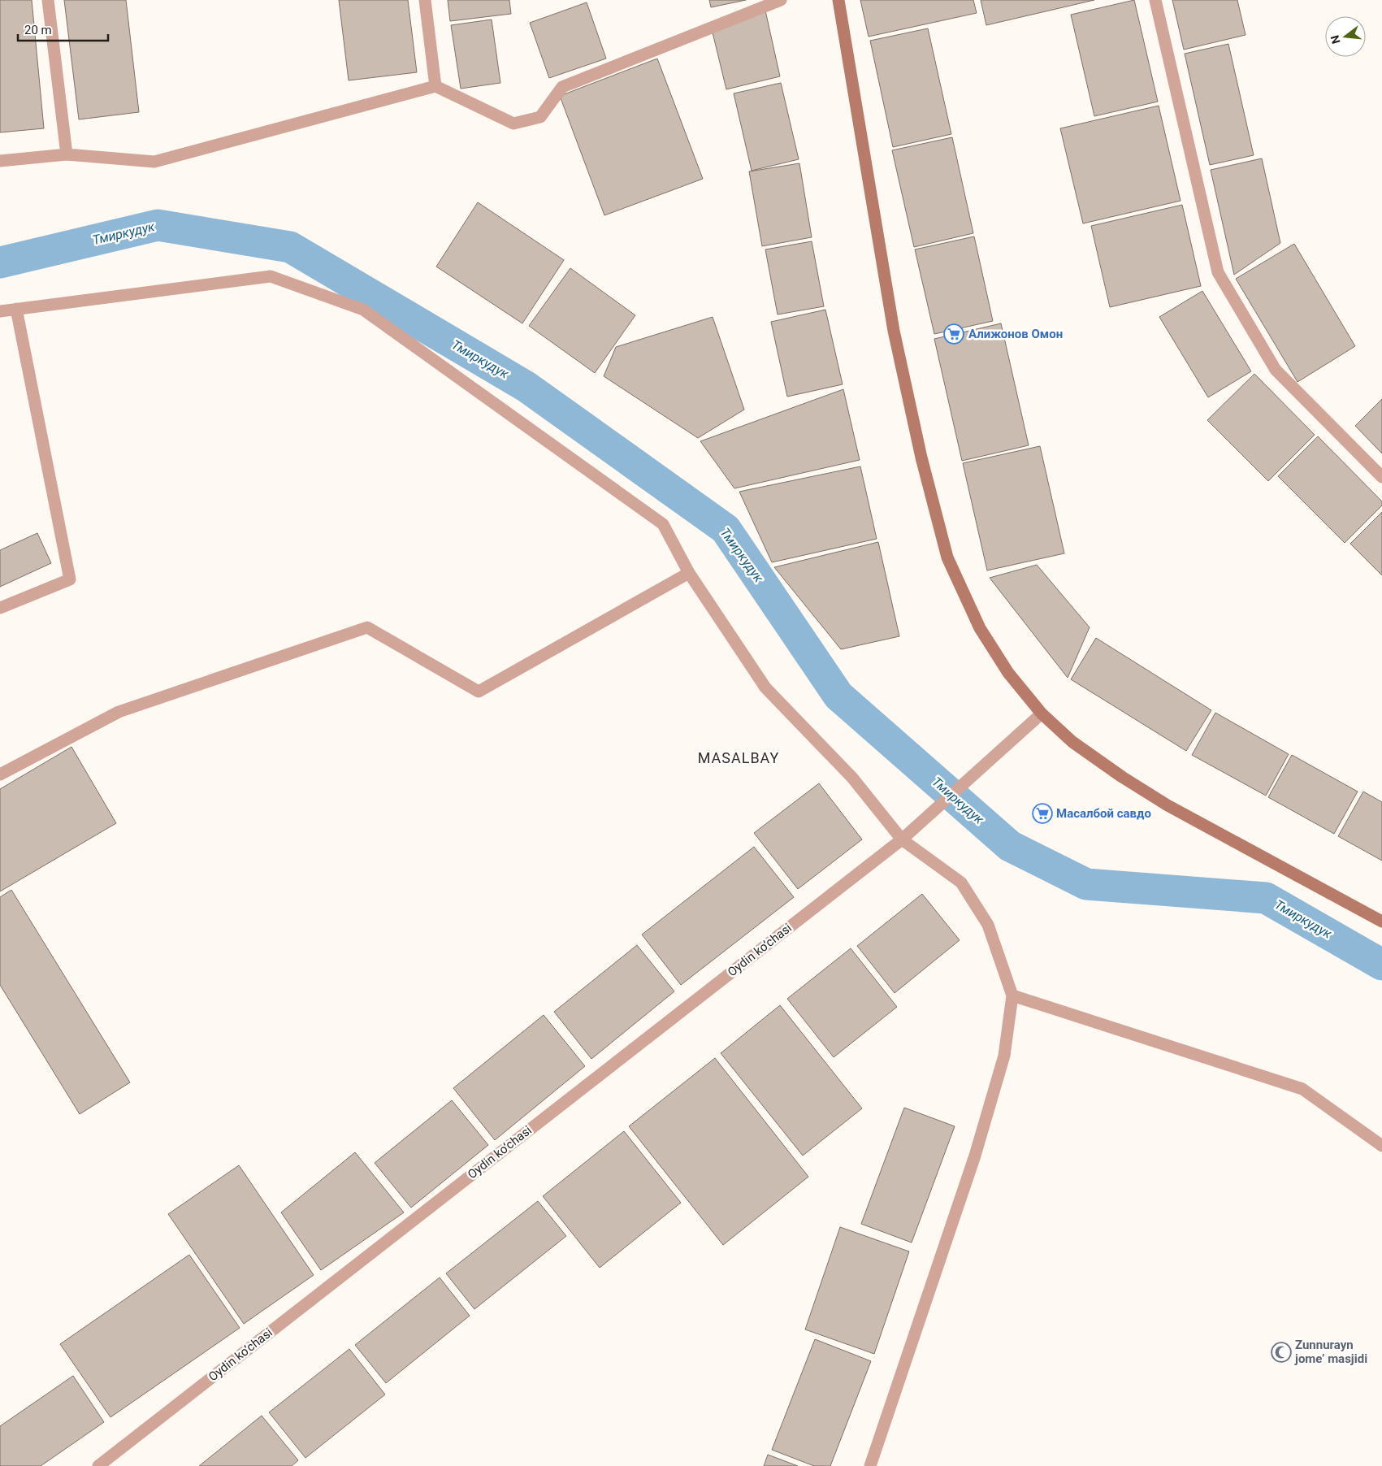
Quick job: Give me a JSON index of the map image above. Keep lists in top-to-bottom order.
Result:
{
  "streets": {
    "street": ["Oydin ko‘chasi"]
  },
  "districts": ["MASALBAY"],
  "water": ["Тмиркудук"],
  "places": {
    "supermarket": ["Алижонов Омон", "Масалбой савдо"],
    "mosque": ["Zunnurayn jome’ masjidi"]
  },
  "scale_bar": "20 m",
  "north": "left"
}
